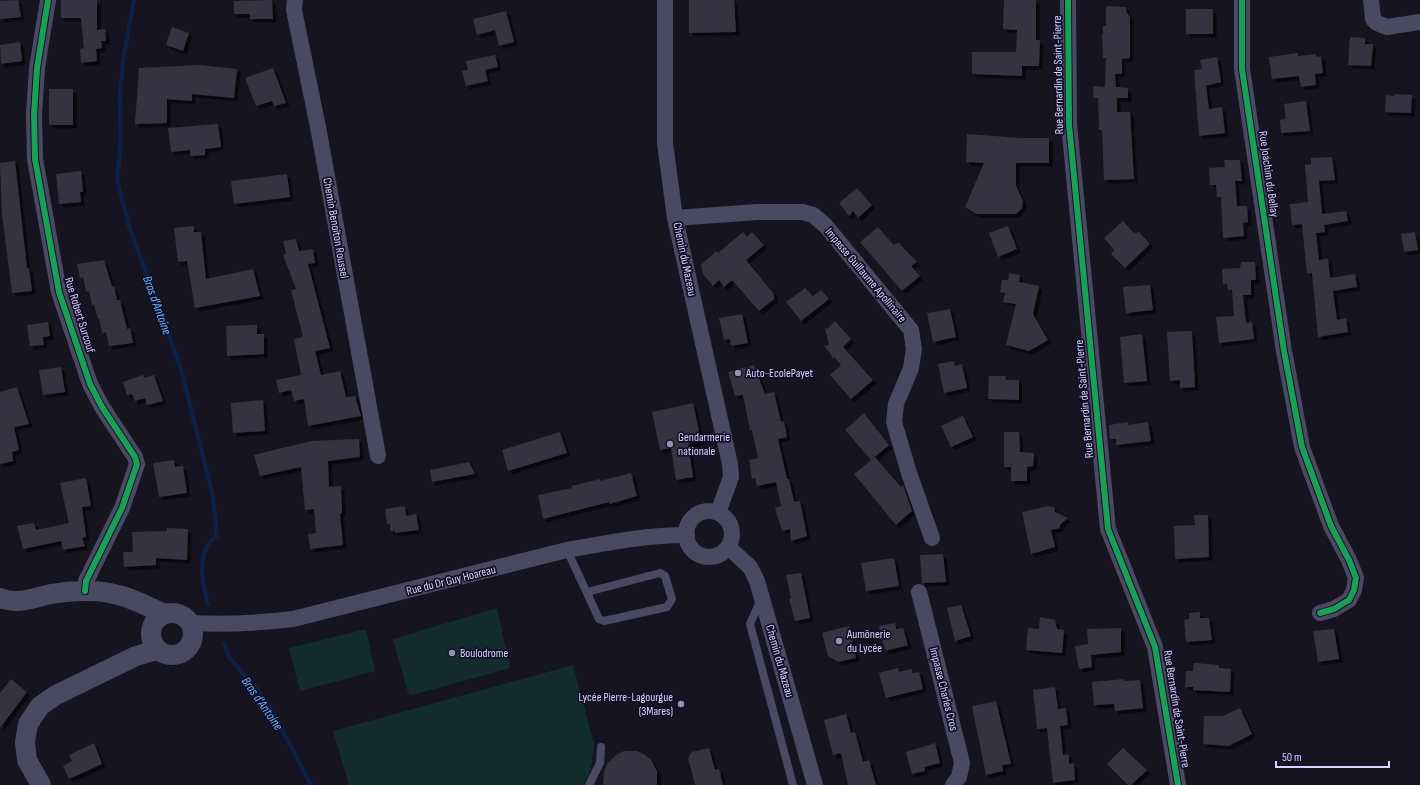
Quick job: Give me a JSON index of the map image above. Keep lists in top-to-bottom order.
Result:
{
  "streets": {
    "street": [
      "Rue Bernardin de Saint-Pierre",
      "Rue Joachim du Bellay",
      "Chemin Benoîton Roussel",
      "Chemin du Mazeau",
      "Impasse Guillaume Apollinaire",
      "Rue Robert Surcouf",
      "Rue du Dr Guy Hoareau",
      "Impasse Charles Cros"
    ]
  },
  "crossings": [
    ["Chemin du Mazeau", "Impasse Guillaume Apollinaire"],
    ["Chemin du Mazeau", "Rue du Dr Guy Hoareau"]
  ],
  "water": ["Bras d'Antoine"],
  "places": [
    "Auto-EcolePayet",
    "Gendarmerie nationale",
    "Aumônerie du Lycée",
    "Boulodrome",
    "Lycée Pierre-Lagourgue (3Mares)"
  ],
  "scale_bar": "50 m"
}
